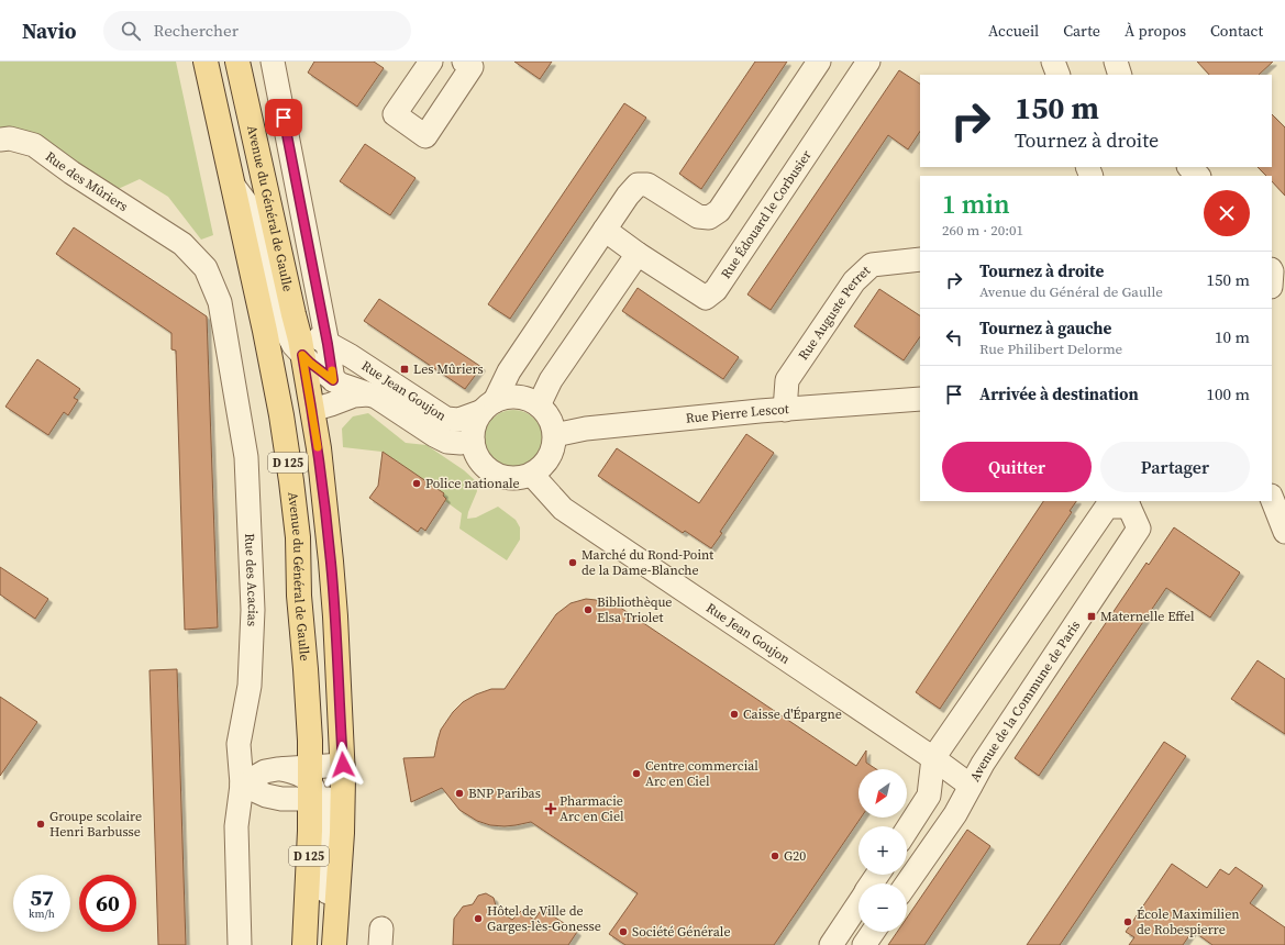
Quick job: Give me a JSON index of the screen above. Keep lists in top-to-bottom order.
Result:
{
  "streets": {
    "main road": ["Avenue du Général de Gaulle", "D 125"],
    "street": [
      "Rue des Mûriers",
      "Rue Édouard le Corbusier",
      "Rue Auguste Perret",
      "Rue Jean Goujon",
      "Rue Pierre Lescot",
      "Rue des Acacias",
      "Avenue de la Commune de Paris"
    ]
  },
  "crossings": [
    ["Rue des Mûriers", "Rue des Acacias"],
    ["Avenue du Général de Gaulle", "Rue Jean Goujon"],
    ["Rue Auguste Perret", "Rue Pierre Lescot"],
    ["Rue Jean Goujon", "Rue Pierre Lescot"],
    ["Rue Jean Goujon", "Avenue de la Commune de Paris"]
  ],
  "places": {
    "transit": ["Les Mûriers", "Maternelle Effel"],
    "other": [
      "Police nationale",
      "Marché du Rond-Point de la Dame-Blanche",
      "Bibliothèque Elsa Triolet",
      "Caisse d'Épargne",
      "Centre commercial Arc en Ciel",
      "BNP Paribas",
      "Groupe scolaire Henri Barbusse",
      "G20",
      "Hôtel de Ville de Garges-lès-Gonesse",
      "École Maximilien de Robespierre",
      "Société Générale"
    ],
    "health": ["Pharmacie Arc en Ciel"]
  },
  "north": "bottom left",
  "page": {
    "header": "Navio",
    "search": "Rechercher",
    "nav": [
      "Accueil",
      "Carte",
      "À propos",
      "Contact"
    ],
    "turn": ["150 m", "Tournez à droite"],
    "heading": ["1 min", "260 m · 20:01"],
    "list": [
      {
        "name": "Tournez à droite",
        "note": "Avenue du Général de Gaulle",
        "value": "150 m"
      },
      {
        "name": "Tournez à gauche",
        "note": "Rue Philibert Delorme",
        "value": "10 m"
      },
      {
        "name": "Arrivée à destination",
        "value": "100 m"
      }
    ],
    "buttons": ["Quitter", "Partager"],
    "map_buttons": ["+", "−"],
    "speed": "57 km/h",
    "limit": "60"
  }
}
